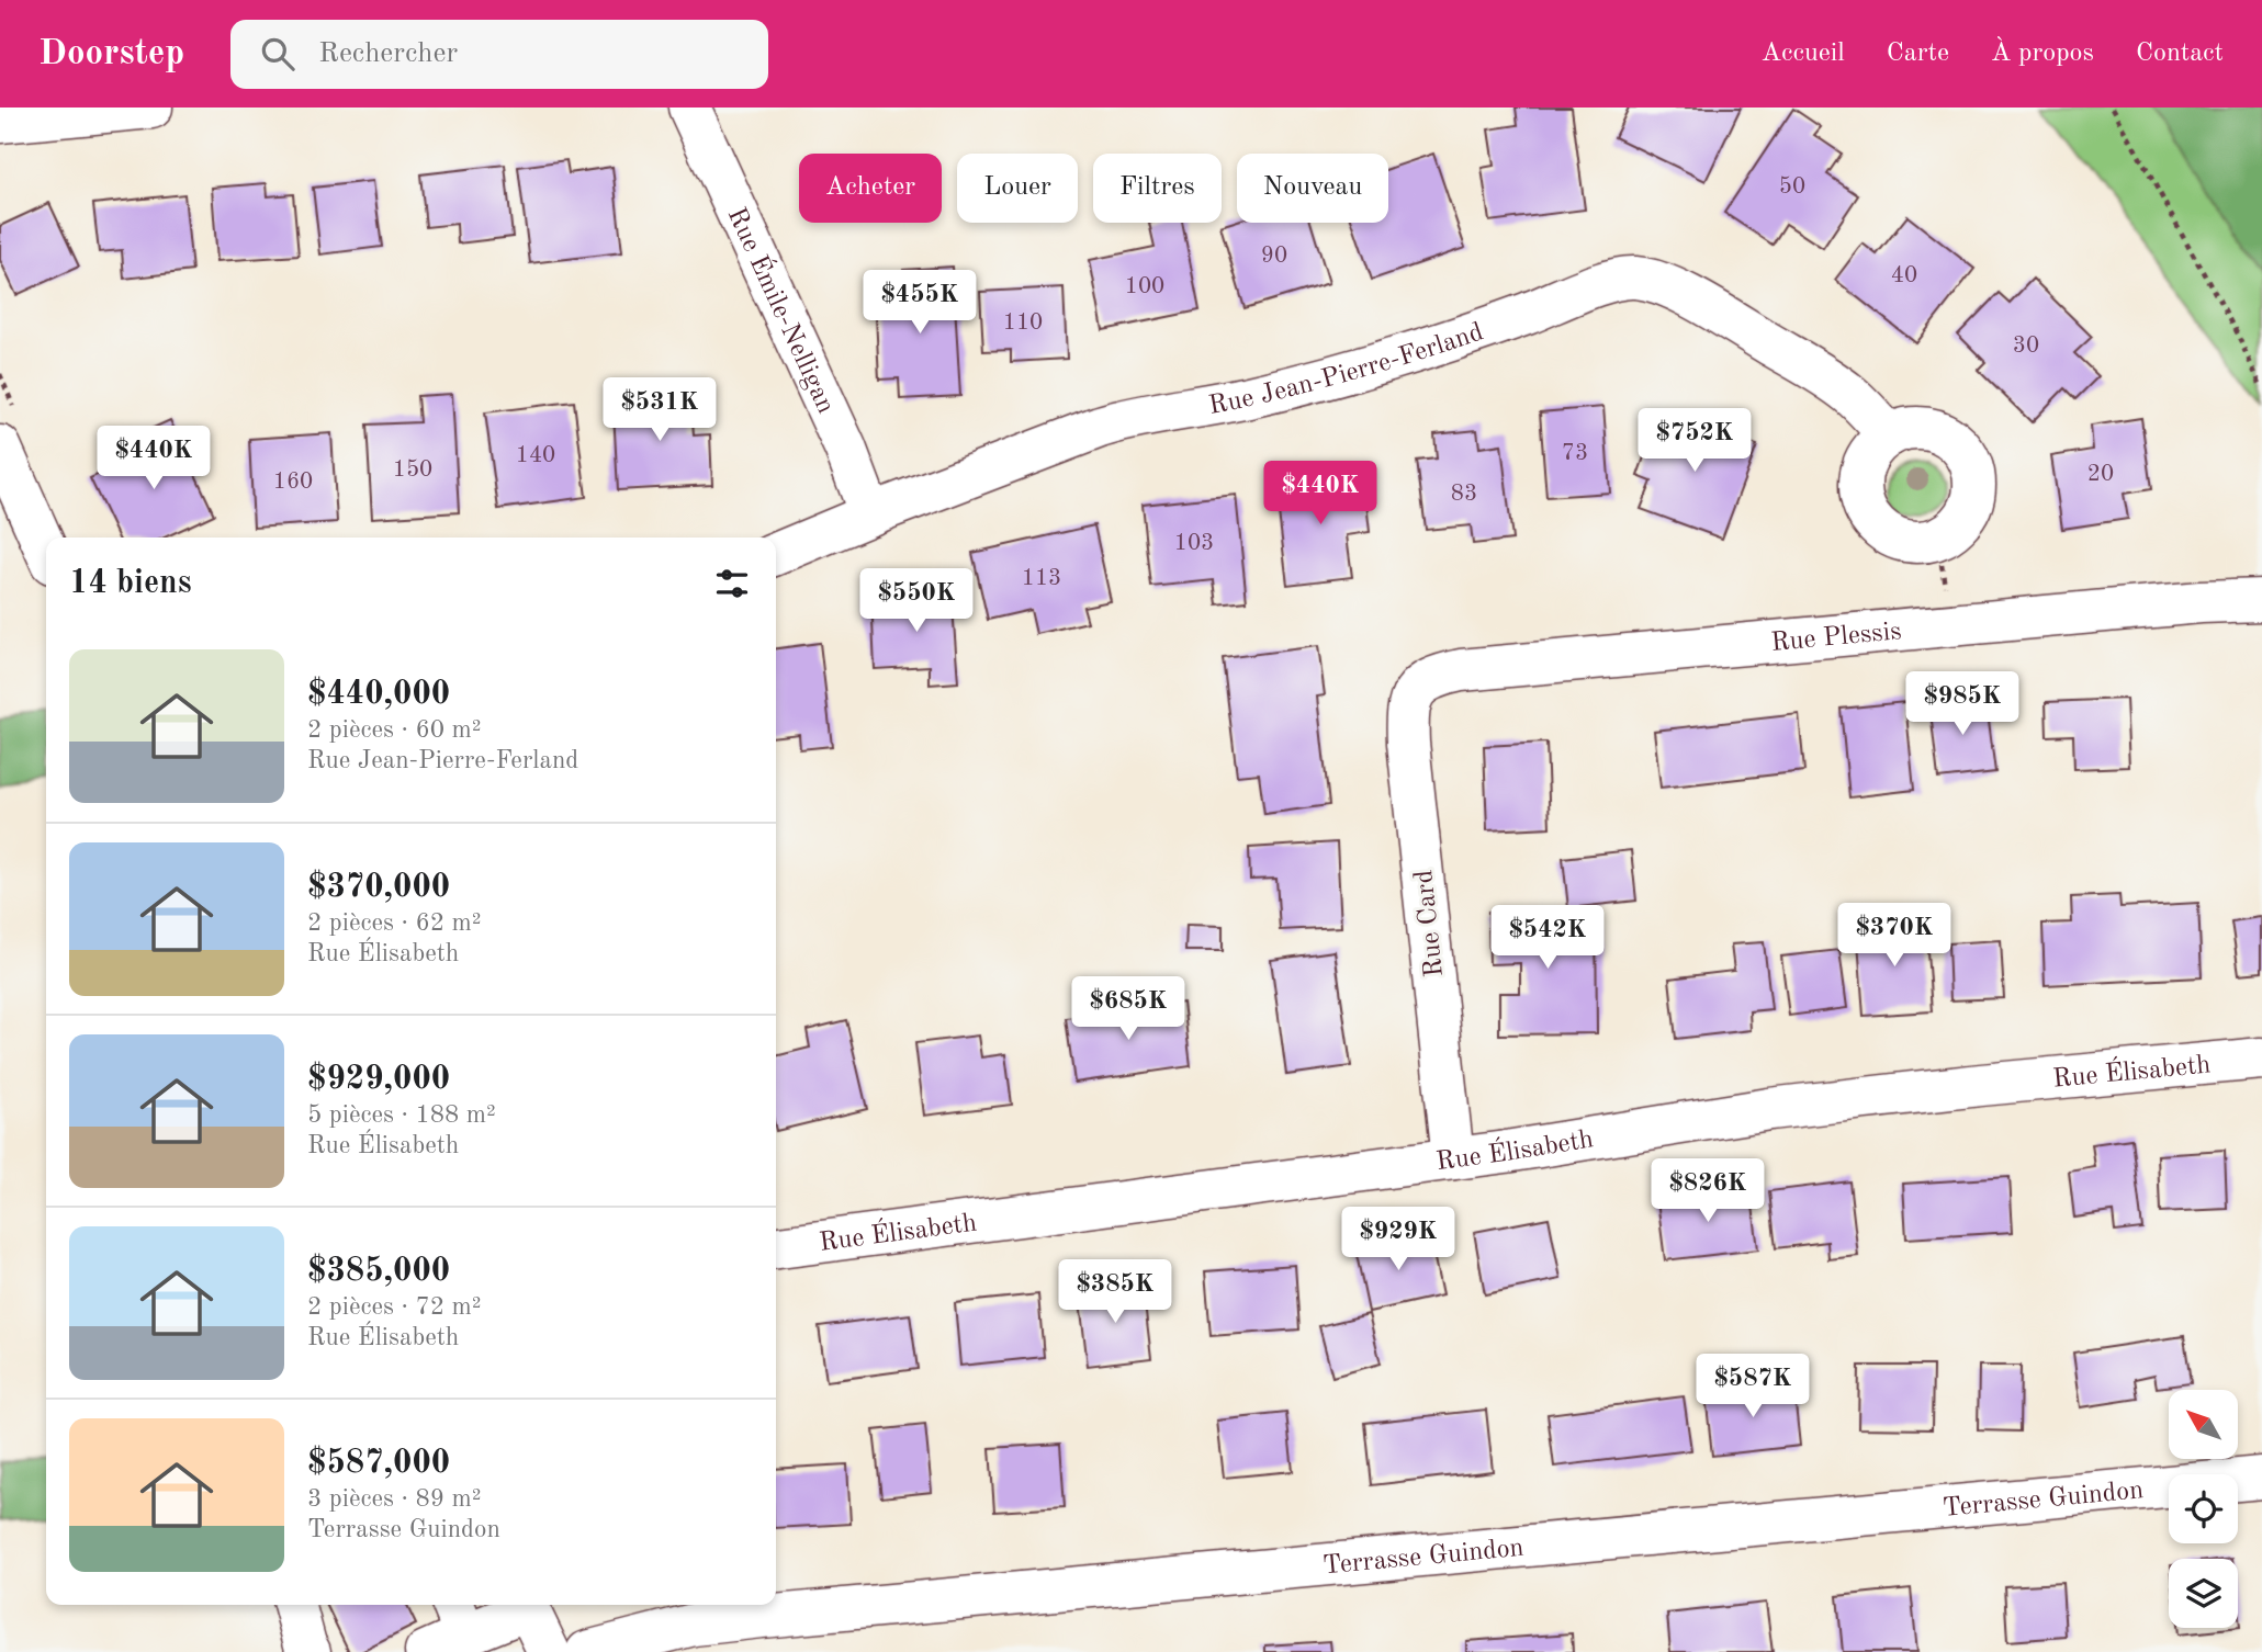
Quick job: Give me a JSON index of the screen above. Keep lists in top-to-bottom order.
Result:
{
  "streets": {
    "street": [
      "Rue Émile-Nelligan",
      "Rue Jean-Pierre-Ferland",
      "Rue Plessis",
      "Rue Card",
      "Rue Élisabeth",
      "Terrasse Guindon"
    ]
  },
  "crossings": [
    ["Rue Émile-Nelligan", "Rue Jean-Pierre-Ferland"],
    ["Rue Plessis", "Rue Card"],
    ["Rue Card", "Rue Élisabeth"]
  ],
  "house_numbers": [
    "50",
    "90",
    "40",
    "100",
    "110",
    "30",
    "73",
    "140",
    "150",
    "20",
    "160",
    "83",
    "103",
    "113"
  ],
  "north": "top left",
  "page": {
    "header": "Doorstep",
    "search": "Rechercher",
    "nav": [
      "Accueil",
      "Carte",
      "À propos",
      "Contact"
    ],
    "chip": [
      "Acheter",
      "Louer",
      "Filtres",
      "Nouveau"
    ],
    "price": [
      "$455K",
      "$531K",
      "$752K",
      "$440K",
      "$440K",
      "$550K",
      "$985K",
      "$370K",
      "$542K",
      "$685K",
      "$826K",
      "$929K",
      "$385K",
      "$587K"
    ],
    "heading": "14 biens",
    "list": [
      {
        "name": "$440,000",
        "note": "2 pièces · 60 m² · Rue Jean-Pierre-Ferland"
      },
      {
        "name": "$370,000",
        "note": "2 pièces · 62 m² · Rue Élisabeth"
      },
      {
        "name": "$929,000",
        "note": "5 pièces · 188 m² · Rue Élisabeth"
      },
      {
        "name": "$385,000",
        "note": "2 pièces · 72 m² · Rue Élisabeth"
      },
      {
        "name": "$587,000",
        "note": "3 pièces · 89 m² · Terrasse Guindon"
      }
    ]
  }
}
